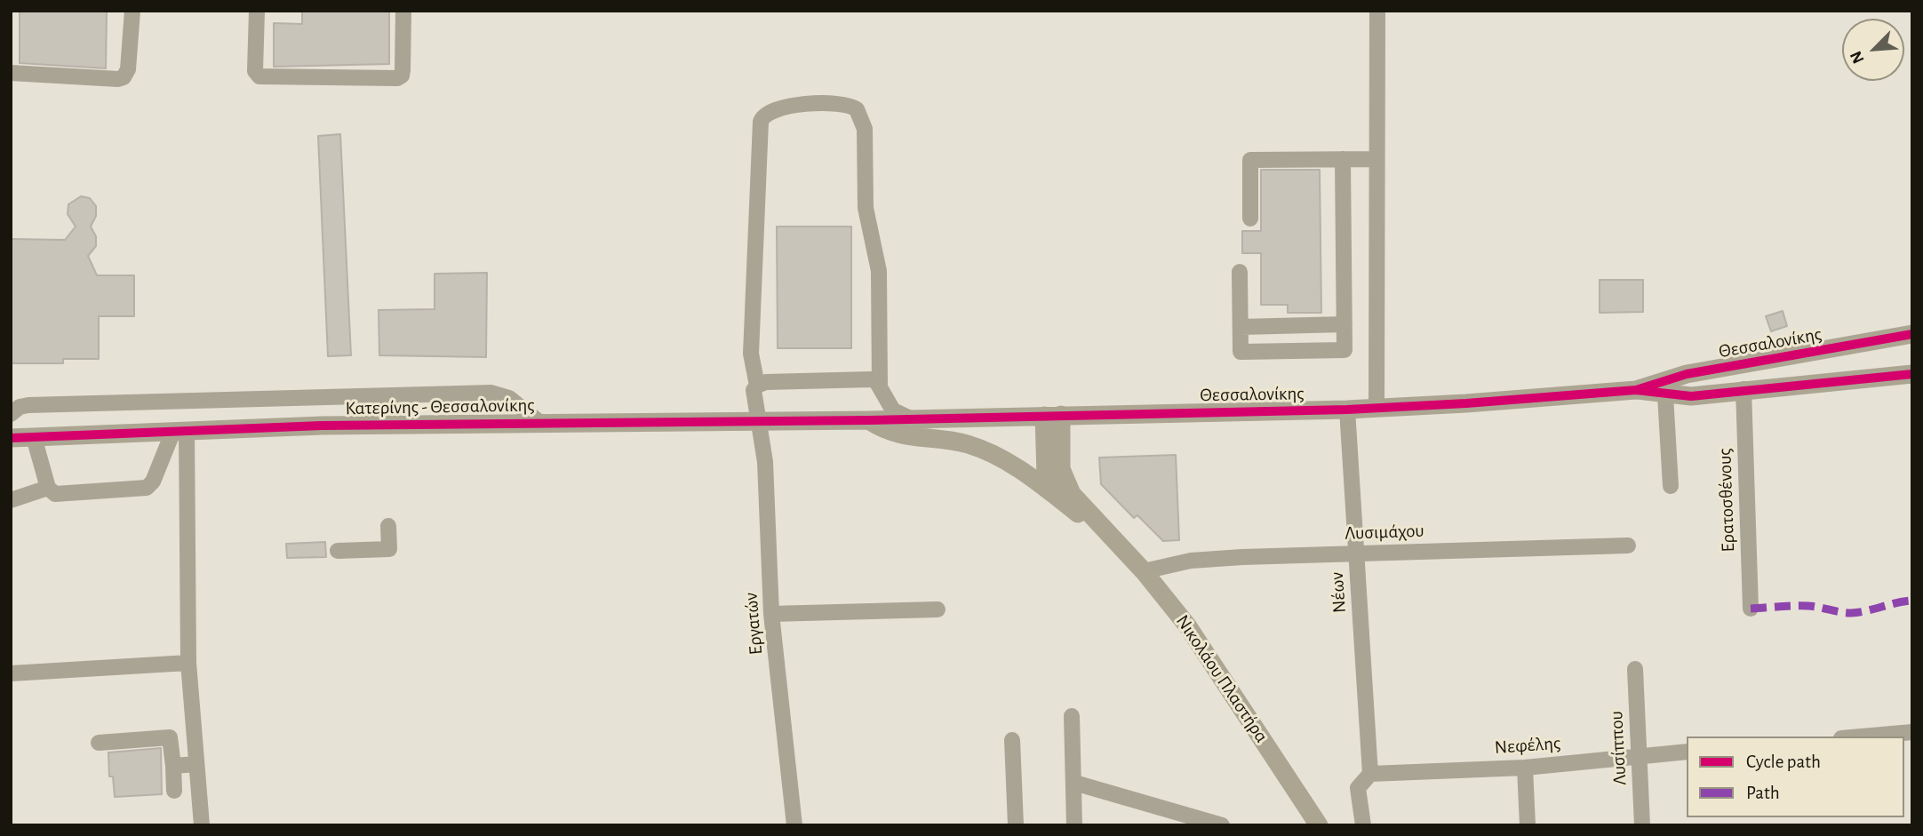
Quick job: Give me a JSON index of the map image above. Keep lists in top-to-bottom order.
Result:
{
  "streets": {
    "main road": ["Θεσσαλονίκης", "Κατερίνης - Θεσσαλονίκης", "Νικολάου Πλαστήρα"],
    "street": [
      "Ερατοσθένους",
      "Λυσιμάχου",
      "Νέων",
      "Εργατών",
      "Νεφέλης",
      "Λυσίππου"
    ]
  },
  "crossings": [
    ["Θεσσαλονίκης", "Κατερίνης - Θεσσαλονίκης"],
    ["Θεσσαλονίκης", "Ερατοσθένους"],
    ["Θεσσαλονίκης", "Νέων"],
    ["Θεσσαλονίκης", "Νικολάου Πλαστήρα"],
    ["Κατερίνης - Θεσσαλονίκης", "Εργατών"],
    ["Κατερίνης - Θεσσαλονίκης", "Νικολάου Πλαστήρα"],
    ["Λυσιμάχου", "Νέων"],
    ["Λυσιμάχου", "Νικολάου Πλαστήρα"],
    ["Νέων", "Νεφέλης"],
    ["Νεφέλης", "Λυσίππου"]
  ],
  "legend": ["Cycle path", "Path"],
  "north": "bottom left"
}
